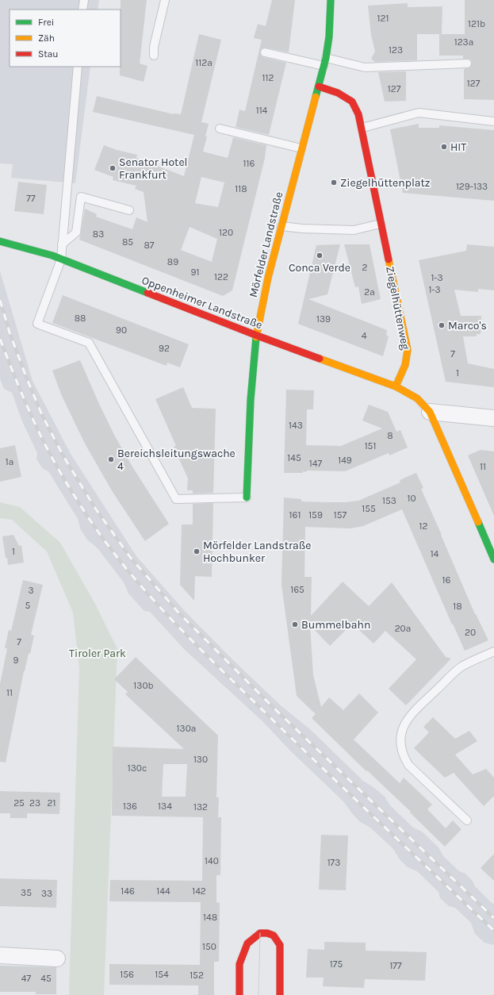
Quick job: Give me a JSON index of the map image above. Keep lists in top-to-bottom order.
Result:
{
  "streets": {
    "street": ["Mörfelder Landstraße", "Oppenheimer Landstraße", "Ziegelhüttenweg"]
  },
  "crossings": [
    ["Mörfelder Landstraße", "Oppenheimer Landstraße"],
    ["Mörfelder Landstraße", "Ziegelhüttenweg"],
    ["Oppenheimer Landstraße", "Ziegelhüttenweg"]
  ],
  "parks": ["Tiroler Park"],
  "places": [
    "HIT",
    "Senator Hotel Frankfurt",
    "Ziegelhüttenplatz",
    "Conca Verde",
    "Marco's",
    "Bereichsleitungswache 4",
    "Mörfelder Landstraße Hochbunker",
    "Bummelbahn"
  ],
  "house_numbers": [
    "121",
    "121b",
    "123a",
    "123",
    "112a",
    "112",
    "127",
    "127",
    "114",
    "116",
    "129-133",
    "118",
    "77",
    "120",
    "83",
    "85",
    "87",
    "89",
    "2",
    "91",
    "122",
    "1-3",
    "1-3",
    "2a",
    "88",
    "139",
    "90",
    "4",
    "92",
    "7",
    "1",
    "143",
    "8",
    "151",
    "145",
    "149",
    "1a",
    "147",
    "11",
    "10",
    "153",
    "155",
    "161",
    "159",
    "157",
    "12",
    "1",
    "14",
    "16",
    "165",
    "3",
    "5",
    "18",
    "20a",
    "20",
    "7",
    "9",
    "130b",
    "11",
    "130a",
    "130",
    "130c",
    "25",
    "23",
    "21",
    "136",
    "134",
    "132",
    "140",
    "173",
    "146",
    "144",
    "142",
    "35",
    "33",
    "148",
    "150",
    "175",
    "177",
    "156",
    "154",
    "152",
    "47",
    "45"
  ],
  "legend": ["Frei", "Zäh", "Stau"]
}
